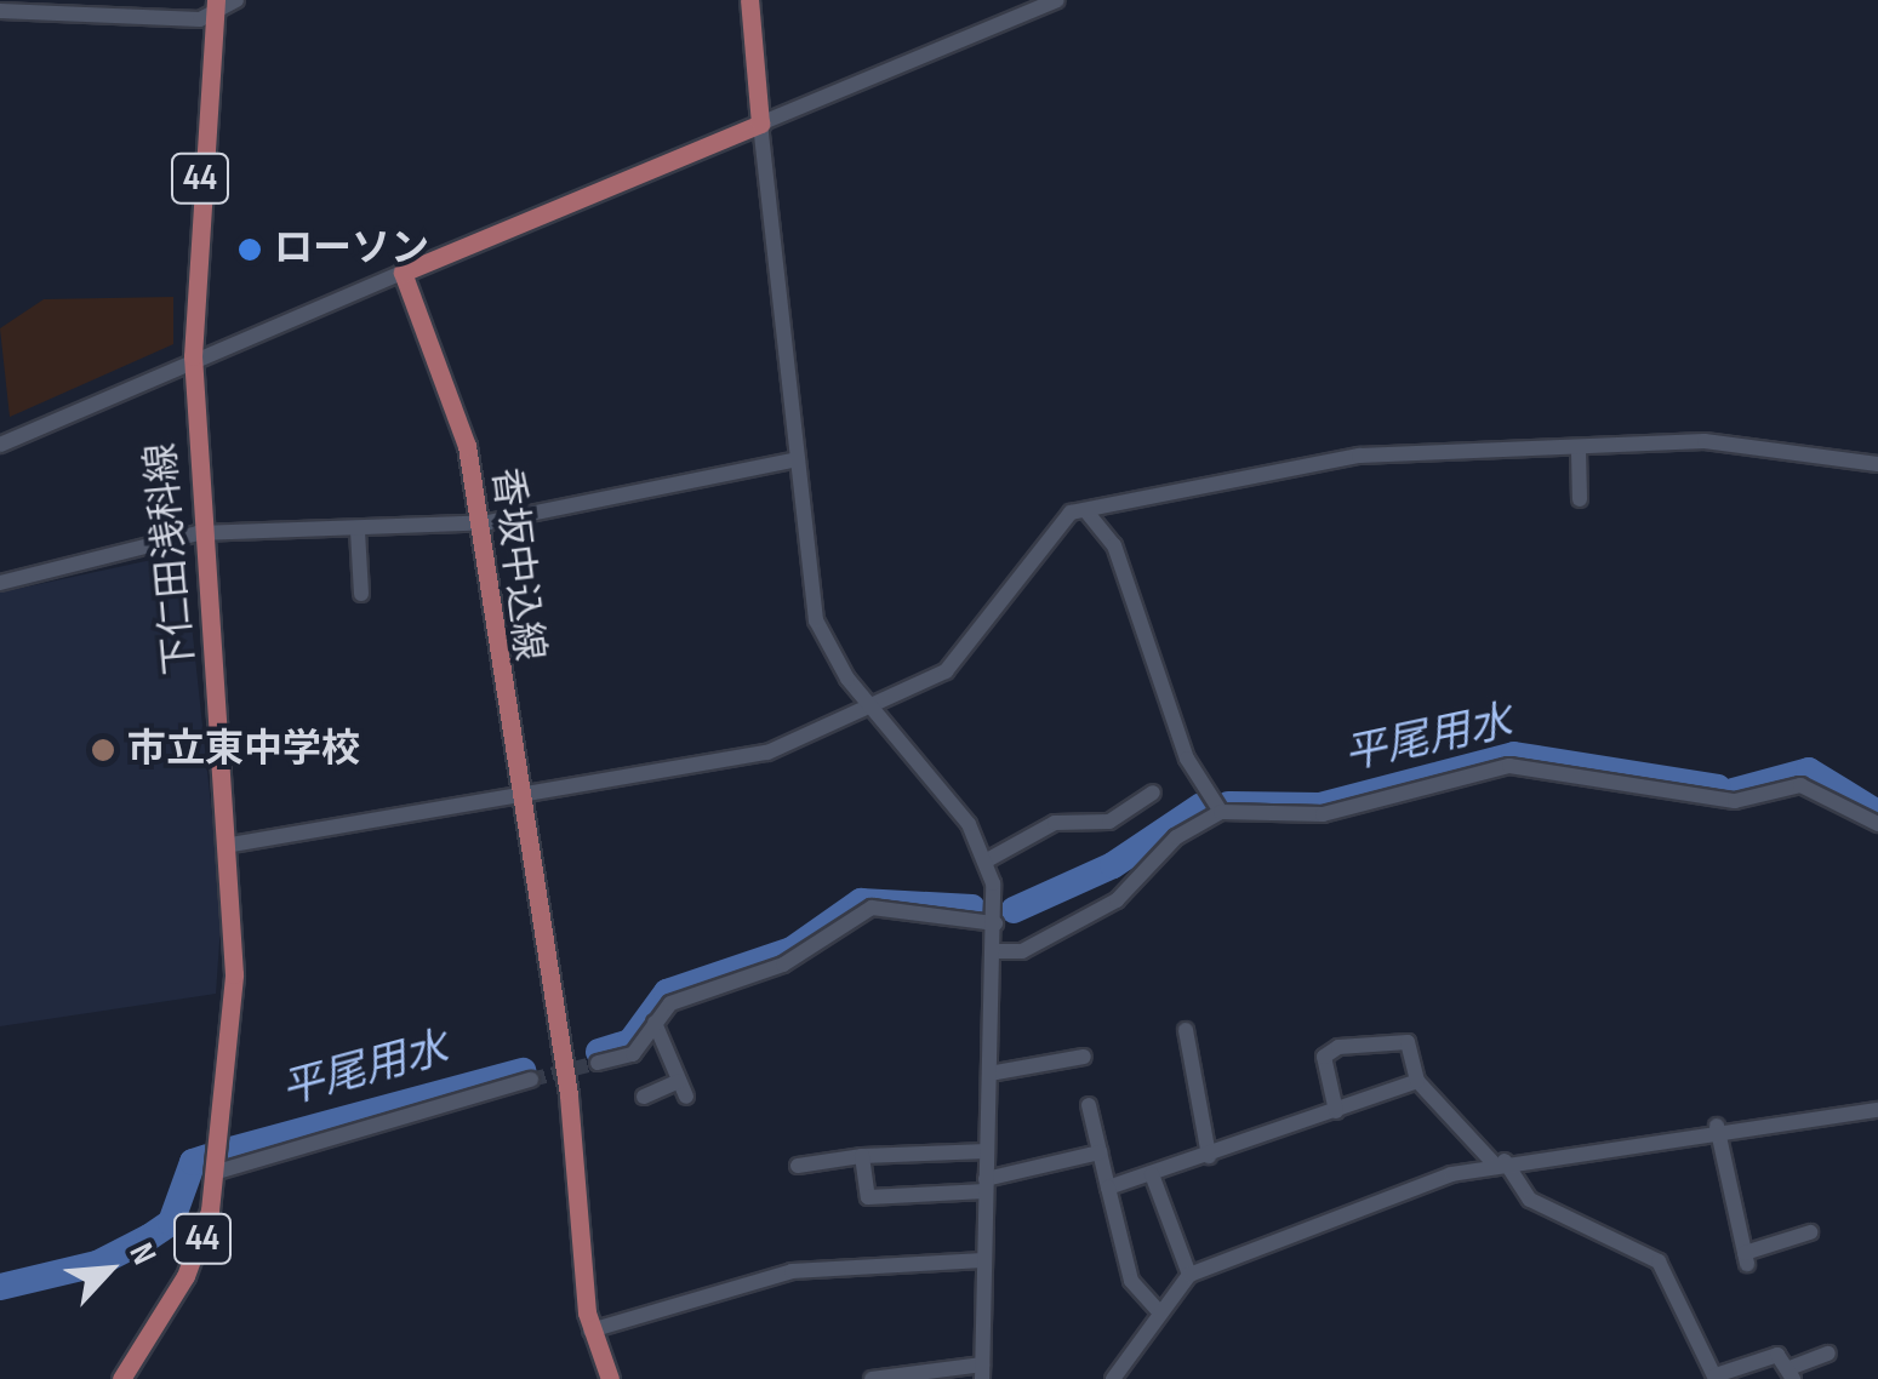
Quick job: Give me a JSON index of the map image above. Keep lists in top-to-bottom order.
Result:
{
  "streets": {
    "main road": ["44", "下仁田浅科線", "香坂中込線"]
  },
  "water": ["平尾用水"],
  "places": ["ローソン", "市立東中学校"],
  "north": "top right"
}
